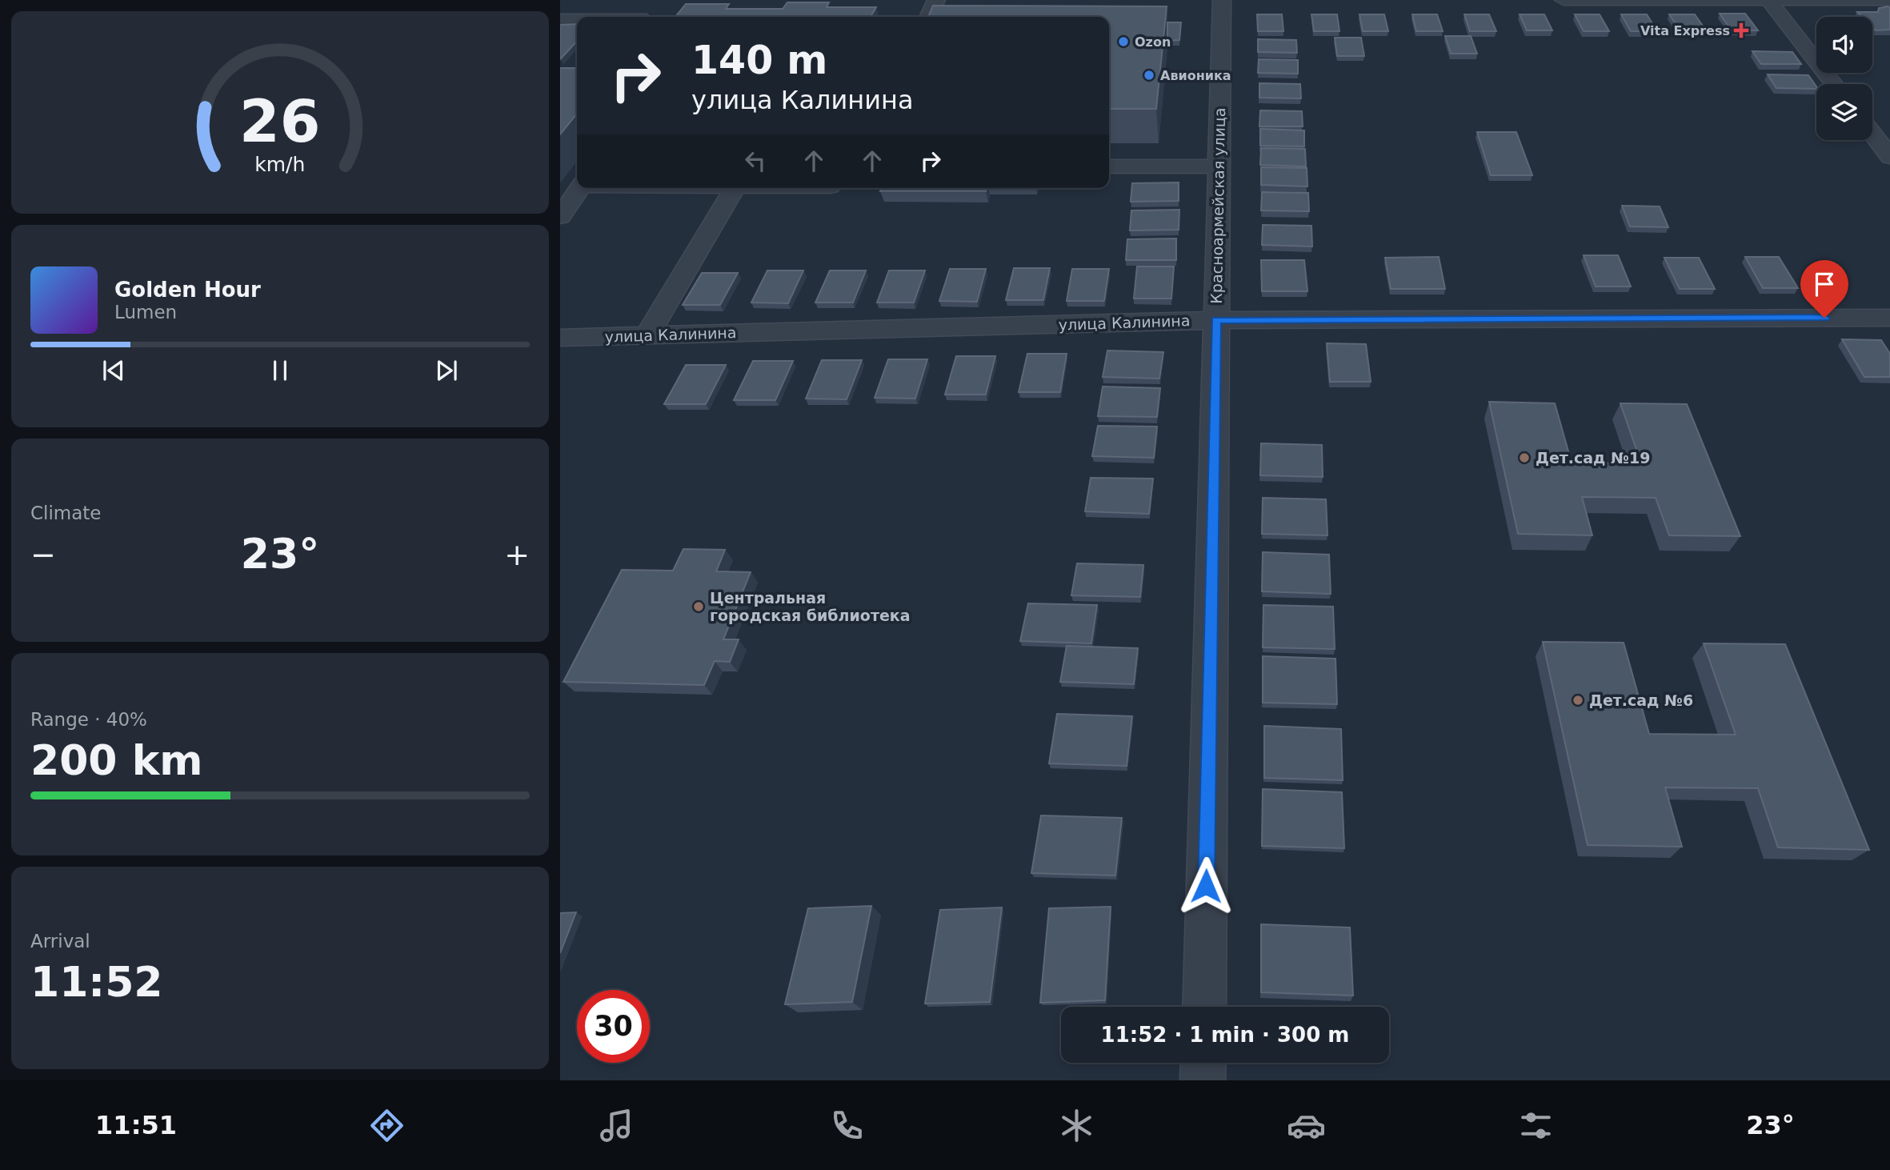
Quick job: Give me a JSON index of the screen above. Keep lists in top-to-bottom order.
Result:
{
  "streets": {
    "street": ["Красноармейская улица", "улица Калинина"]
  },
  "crossings": [
    ["Красноармейская улица", "улица Калинина"]
  ],
  "places": {
    "health": ["Vita Express"],
    "other": [
      "Ozon",
      "Авионика",
      "Дет.сад №19",
      "Центральная городская библиотека",
      "Дет.сад №6"
    ]
  },
  "page": {
    "turn": ["140 m", "улица Калинина"],
    "song": ["Golden Hour", "Lumen"],
    "tile": [
      "Climate",
      ["Range · 40%", "200 km"],
      ["Arrival", "11:52"]
    ],
    "heat": ["−", "23°", "+"],
    "limit": "30",
    "trip": "11:52 · 1 min · 300 m",
    "tabs": ["11:51", "23°"],
    "gauge": ["26", "km/h"]
  }
}
